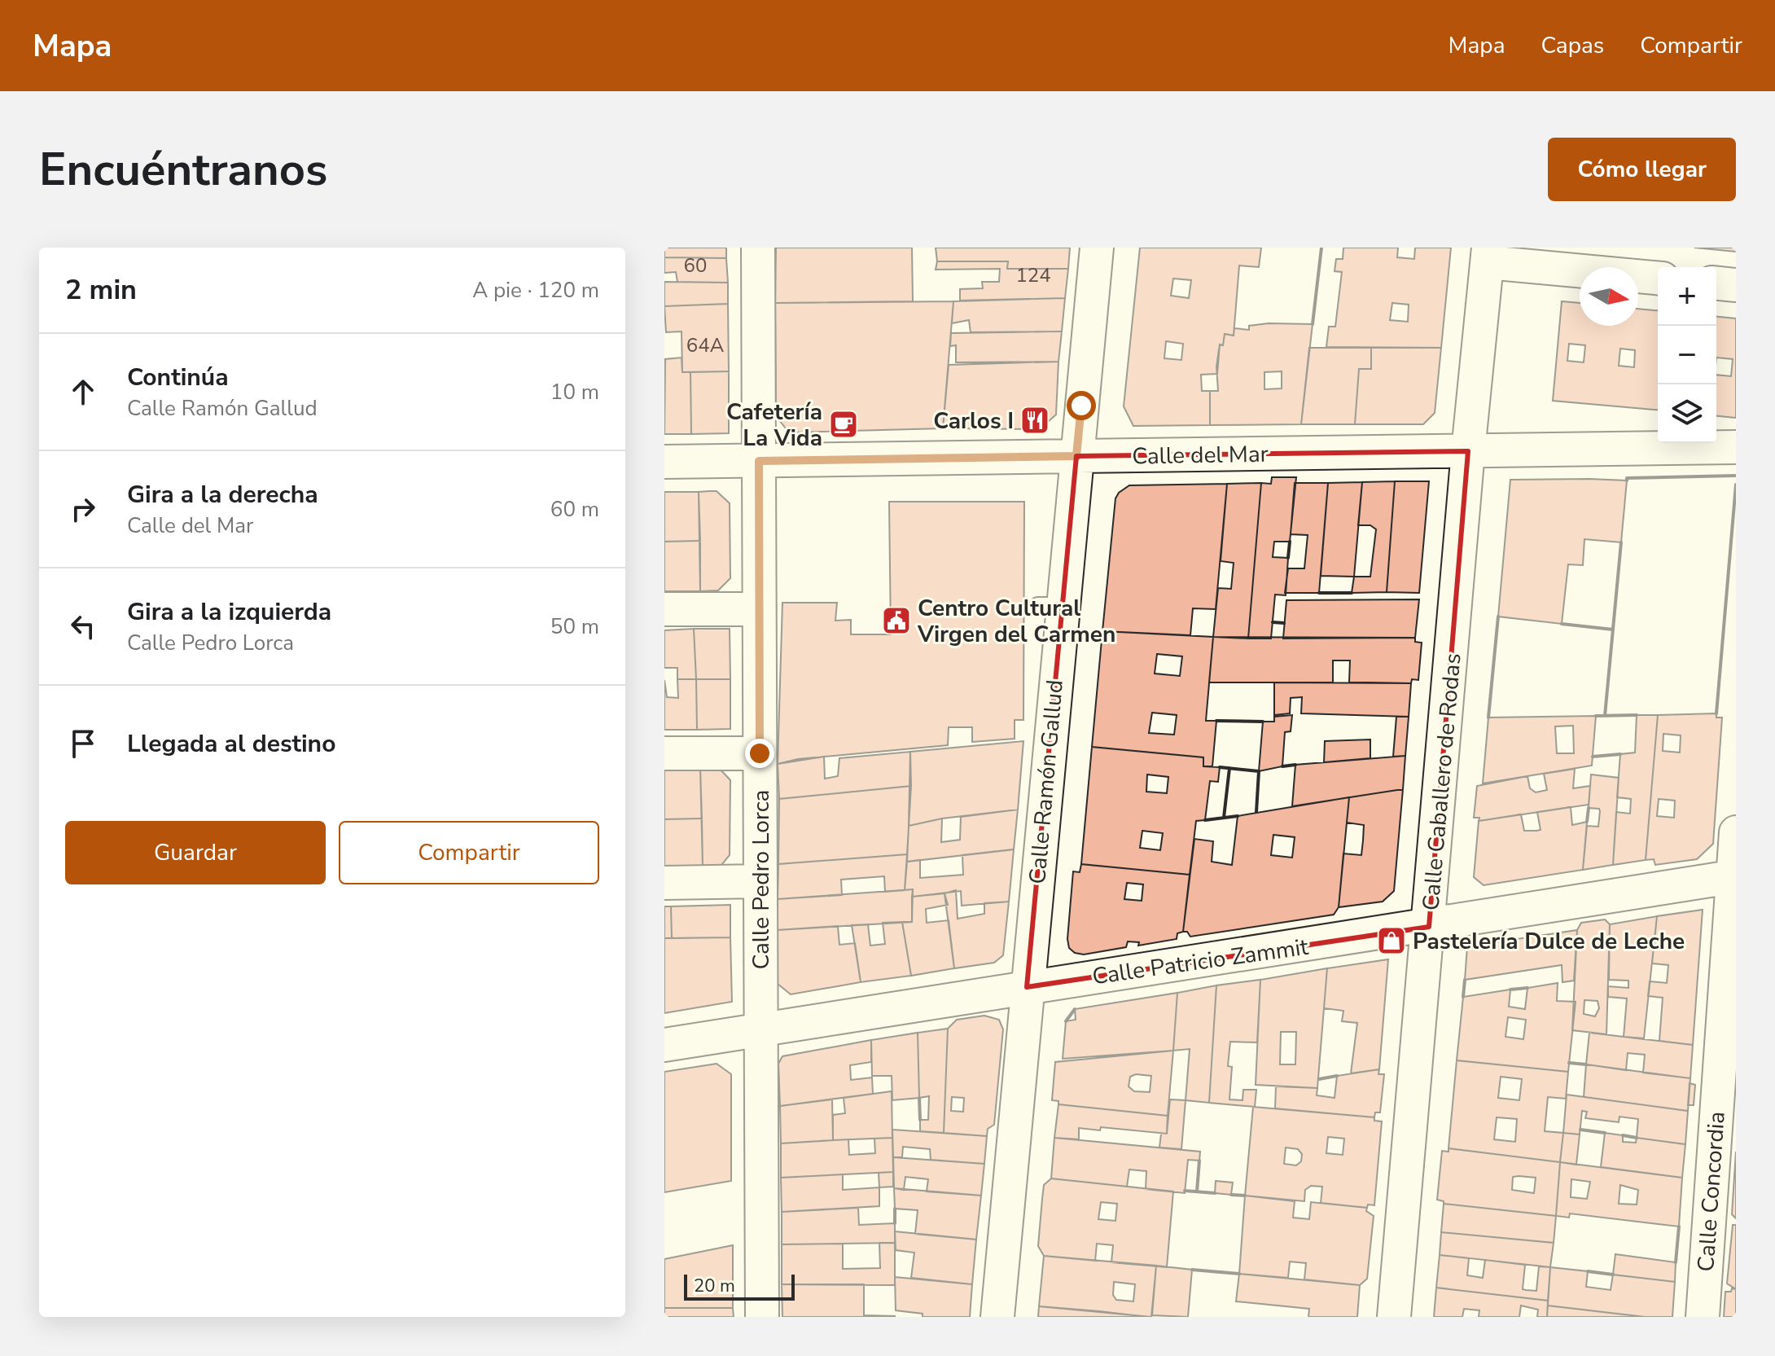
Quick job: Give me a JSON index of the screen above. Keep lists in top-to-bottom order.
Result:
{
  "streets": {
    "street": [
      "Calle del Mar",
      "Calle Ramón Gallud",
      "Calle Caballero de Rodas",
      "Calle Pedro Lorca",
      "Calle Patricio Zammit",
      "Calle Concordia"
    ]
  },
  "crossings": [
    ["Calle del Mar", "Calle Ramón Gallud"],
    ["Calle del Mar", "Calle Caballero de Rodas"],
    ["Calle del Mar", "Calle Pedro Lorca"],
    ["Calle Ramón Gallud", "Calle Patricio Zammit"],
    ["Calle Caballero de Rodas", "Calle Patricio Zammit"],
    ["Calle Pedro Lorca", "Calle Patricio Zammit"],
    ["Calle Patricio Zammit", "Calle Concordia"]
  ],
  "places": {
    "restaurant": ["Carlos I"],
    "cafe": ["Cafetería La Vida"],
    "public building": ["Centro Cultural Virgen del Carmen"],
    "shop": ["Pastelería Dulce de Leche"]
  },
  "house_numbers": ["60", "124", "64A"],
  "scale_bar": "20 m",
  "north": "right",
  "page": {
    "header": "Mapa",
    "nav": ["Mapa", "Capas", "Compartir"],
    "buttons": [
      "Cómo llegar",
      ["Guardar", "Compartir"]
    ],
    "title": "Encuéntranos",
    "heading": ["2 min", "A pie · 120 m"],
    "map_buttons": ["+", "−"],
    "list": [
      ["Continúa", "Calle Ramón Gallud", "10 m"],
      ["Gira a la derecha", "Calle del Mar", "60 m"],
      ["Gira a la izquierda", "Calle Pedro Lorca", "50 m"],
      "Llegada al destino"
    ],
    "scale": "20 m"
  }
}
